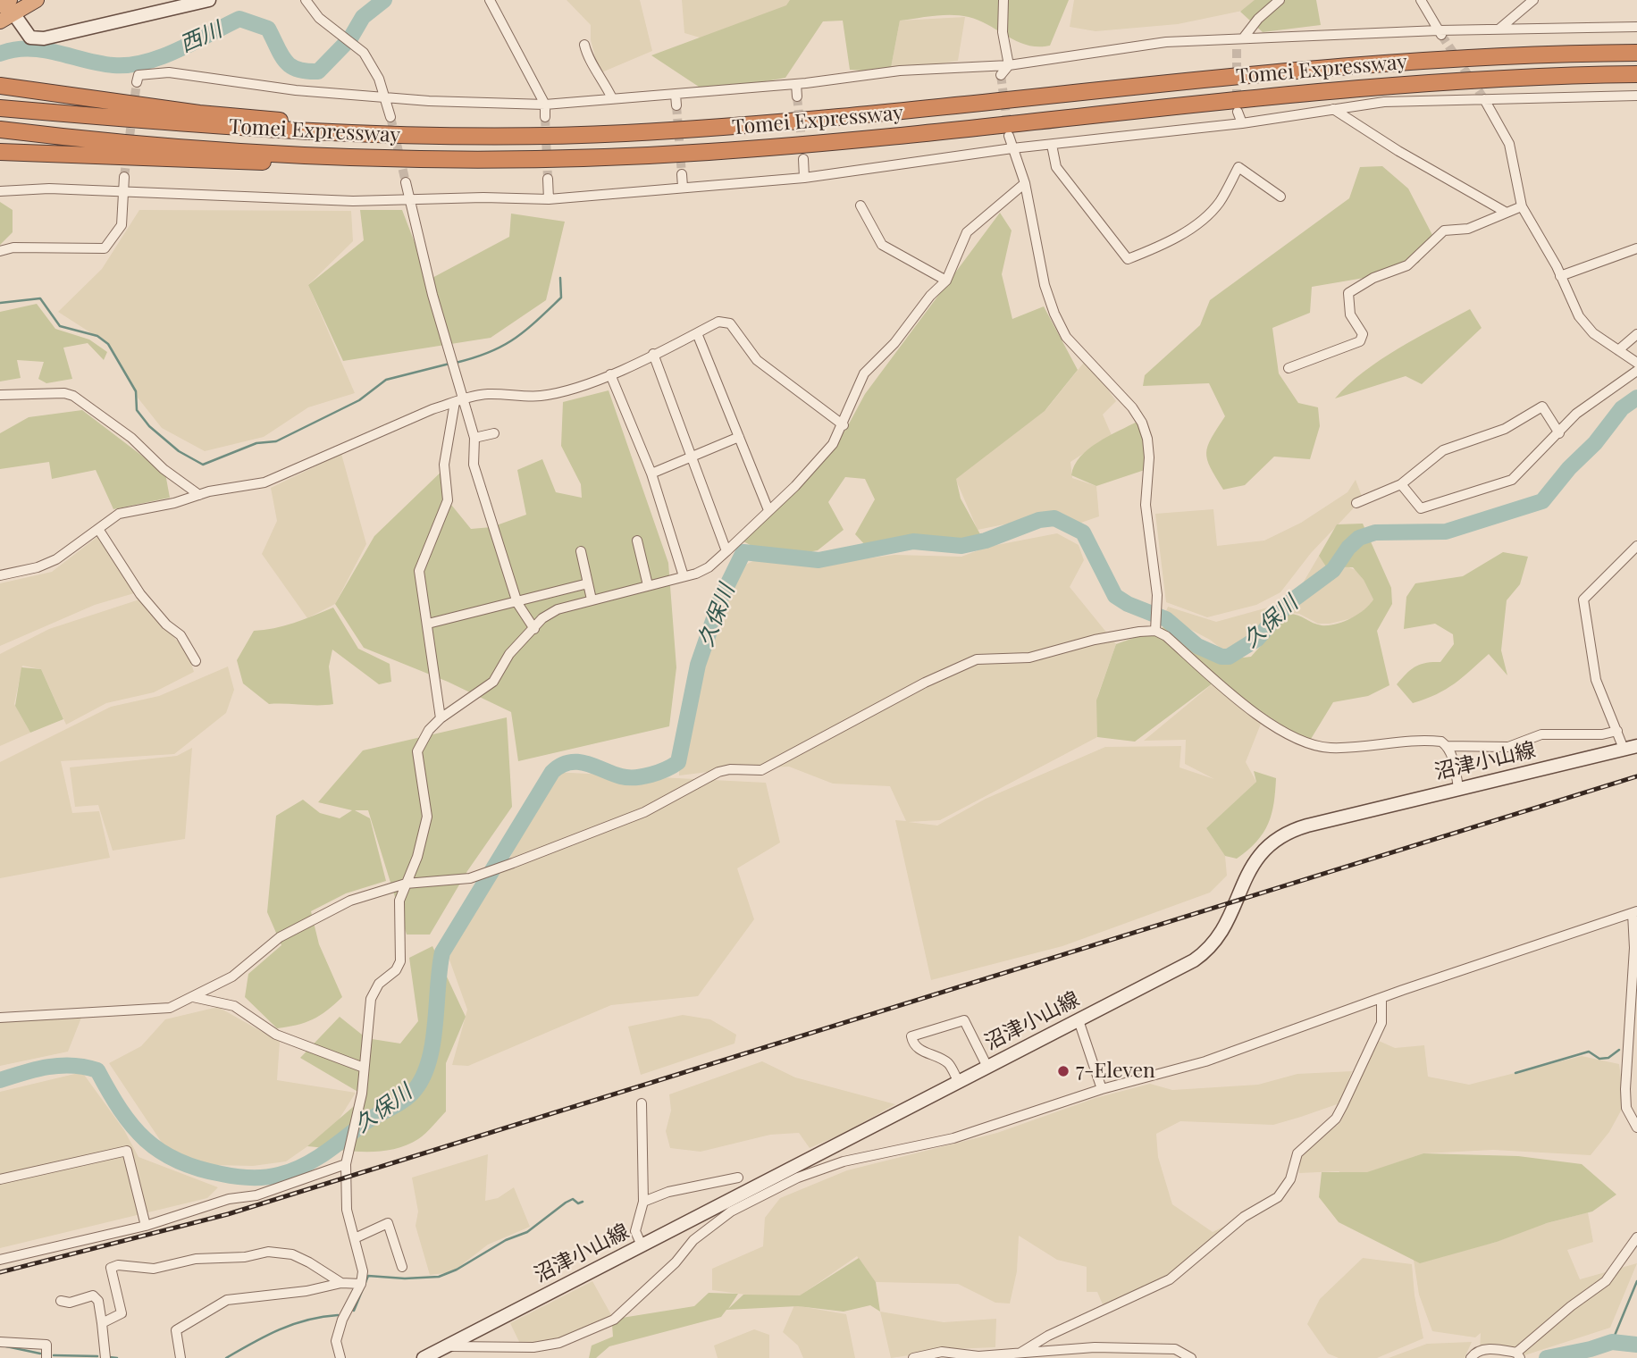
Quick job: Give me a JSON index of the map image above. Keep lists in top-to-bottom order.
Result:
{
  "streets": {
    "highway": ["Tomei Expressway"],
    "main road": ["沼津小山線"]
  },
  "water": ["西川", "久保川"],
  "places": ["7-Eleven"]
}
